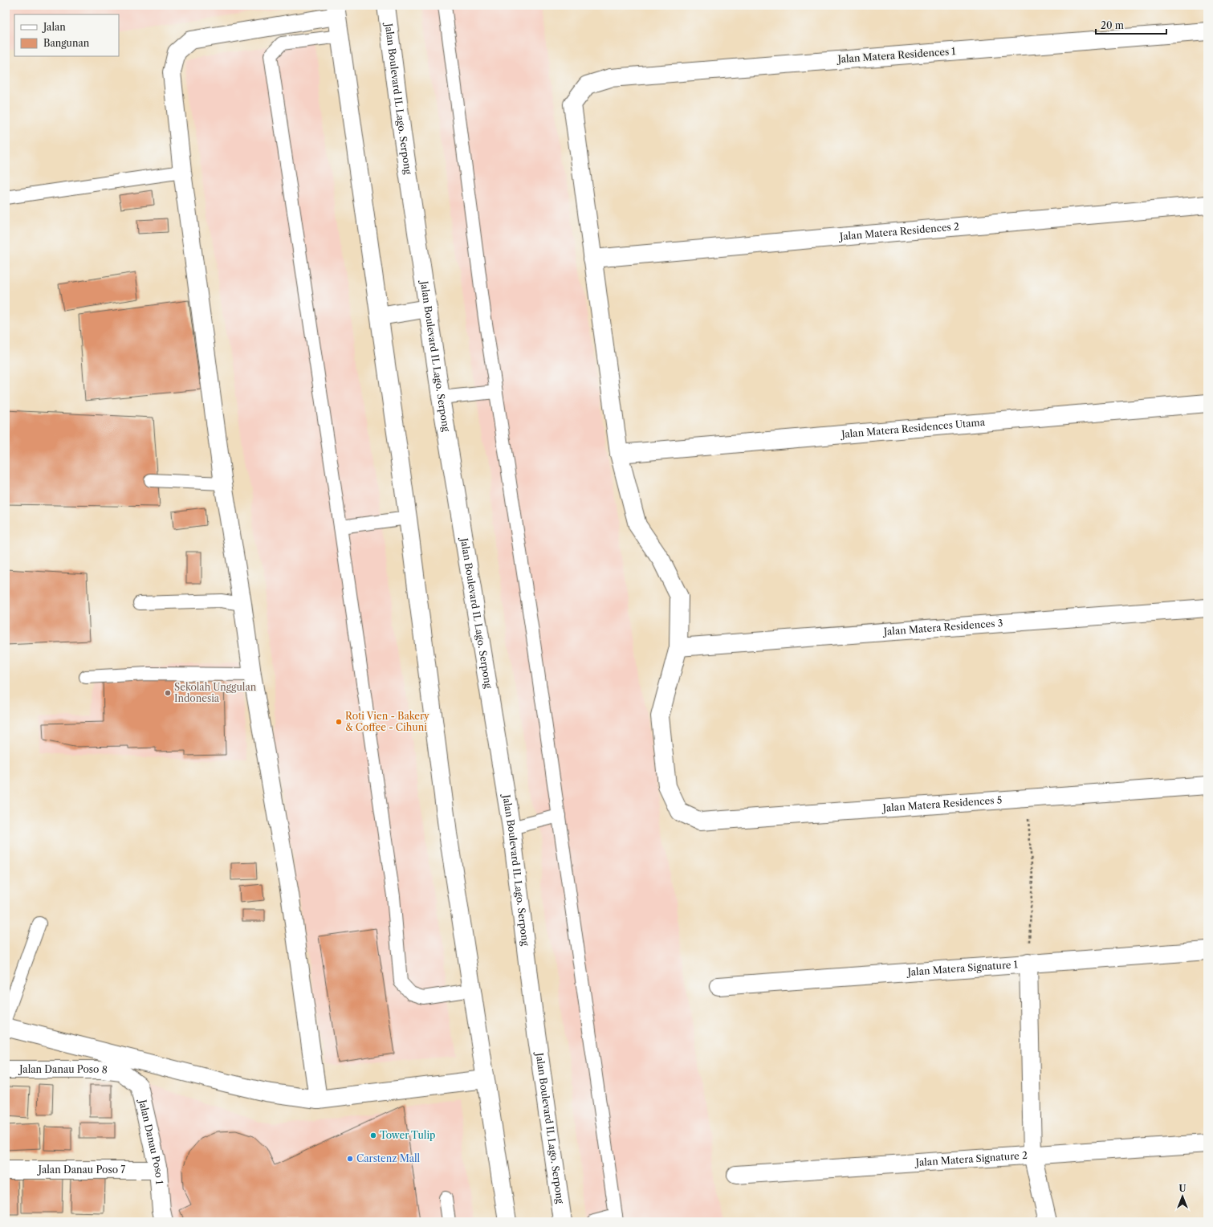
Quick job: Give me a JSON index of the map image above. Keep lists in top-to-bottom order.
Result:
{
  "streets": {
    "street": [
      "Jalan Matera Residences 1",
      "Jalan Boulevard IL Lago. Serpong",
      "Jalan Matera Residences 2",
      "Jalan Matera Residences Utama",
      "Jalan Matera Residences 3",
      "Jalan Matera Residences 5",
      "Jalan Matera Signature 1",
      "Jalan Danau Poso 8",
      "Jalan Danau Poso 1",
      "Jalan Matera Signature 2",
      "Jalan Danau Poso 7"
    ]
  },
  "crossings": [
    ["Jalan Matera Residences 1", "Jalan Matera Residences 2"],
    ["Jalan Matera Residences 3", "Jalan Matera Residences 5"],
    ["Jalan Danau Poso 8", "Jalan Danau Poso 1"],
    ["Jalan Danau Poso 1", "Jalan Danau Poso 7"]
  ],
  "places": [
    "Sekolah Unggulan Indonesia",
    "Roti Vien - Bakery & Coffee - Cihuni",
    "Tower Tulip",
    "Carstenz Mall"
  ],
  "legend": ["Jalan", "Bangunan"],
  "scale_bar": "20 m",
  "north": "top"
}
